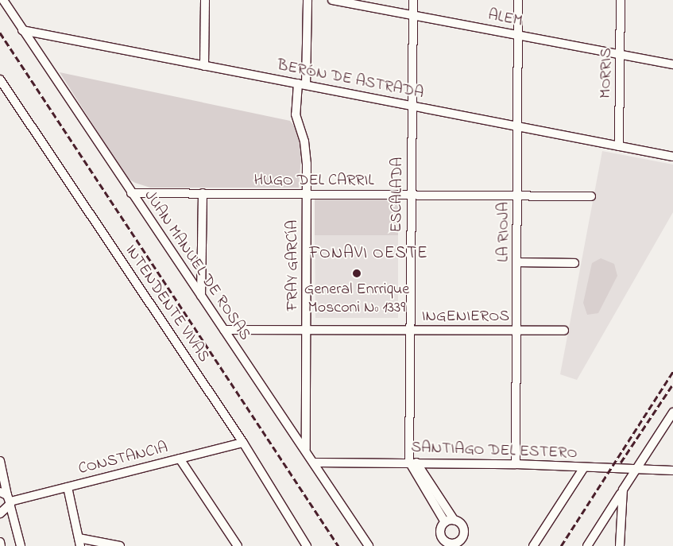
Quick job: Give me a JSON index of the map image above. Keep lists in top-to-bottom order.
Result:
{
  "streets": {
    "street": [
      "ALEM",
      "MORRIS",
      "BERÓN DE ASTRADA",
      "HUGO DEL CARRIL",
      "ESCALADA",
      "LA RIOJA",
      "JUAN MANUEL DE ROSAS",
      "FRAY GARCÍA",
      "INTENDENTE VIVAS",
      "INGENIEROS",
      "SANTIAGO DEL ESTERO",
      "CONSTANCIA"
    ]
  },
  "crossings": [
    ["ALEM", "MORRIS"],
    ["ALEM", "ESCALADA"],
    ["ALEM", "LA RIOJA"],
    ["MORRIS", "BERÓN DE ASTRADA"],
    ["BERÓN DE ASTRADA", "ESCALADA"],
    ["BERÓN DE ASTRADA", "LA RIOJA"],
    ["BERÓN DE ASTRADA", "JUAN MANUEL DE ROSAS"],
    ["BERÓN DE ASTRADA", "FRAY GARCÍA"],
    ["HUGO DEL CARRIL", "ESCALADA"],
    ["HUGO DEL CARRIL", "LA RIOJA"],
    ["HUGO DEL CARRIL", "JUAN MANUEL DE ROSAS"],
    ["HUGO DEL CARRIL", "FRAY GARCÍA"],
    ["ESCALADA", "INGENIEROS"],
    ["ESCALADA", "SANTIAGO DEL ESTERO"],
    ["LA RIOJA", "INGENIEROS"],
    ["LA RIOJA", "SANTIAGO DEL ESTERO"],
    ["JUAN MANUEL DE ROSAS", "FRAY GARCÍA"],
    ["JUAN MANUEL DE ROSAS", "INGENIEROS"],
    ["JUAN MANUEL DE ROSAS", "SANTIAGO DEL ESTERO"],
    ["FRAY GARCÍA", "INGENIEROS"],
    ["INTENDENTE VIVAS", "CONSTANCIA"]
  ],
  "districts": ["FONAVI OESTE"],
  "places": ["General Enrrique Mosconi Nº 1339"]
}
